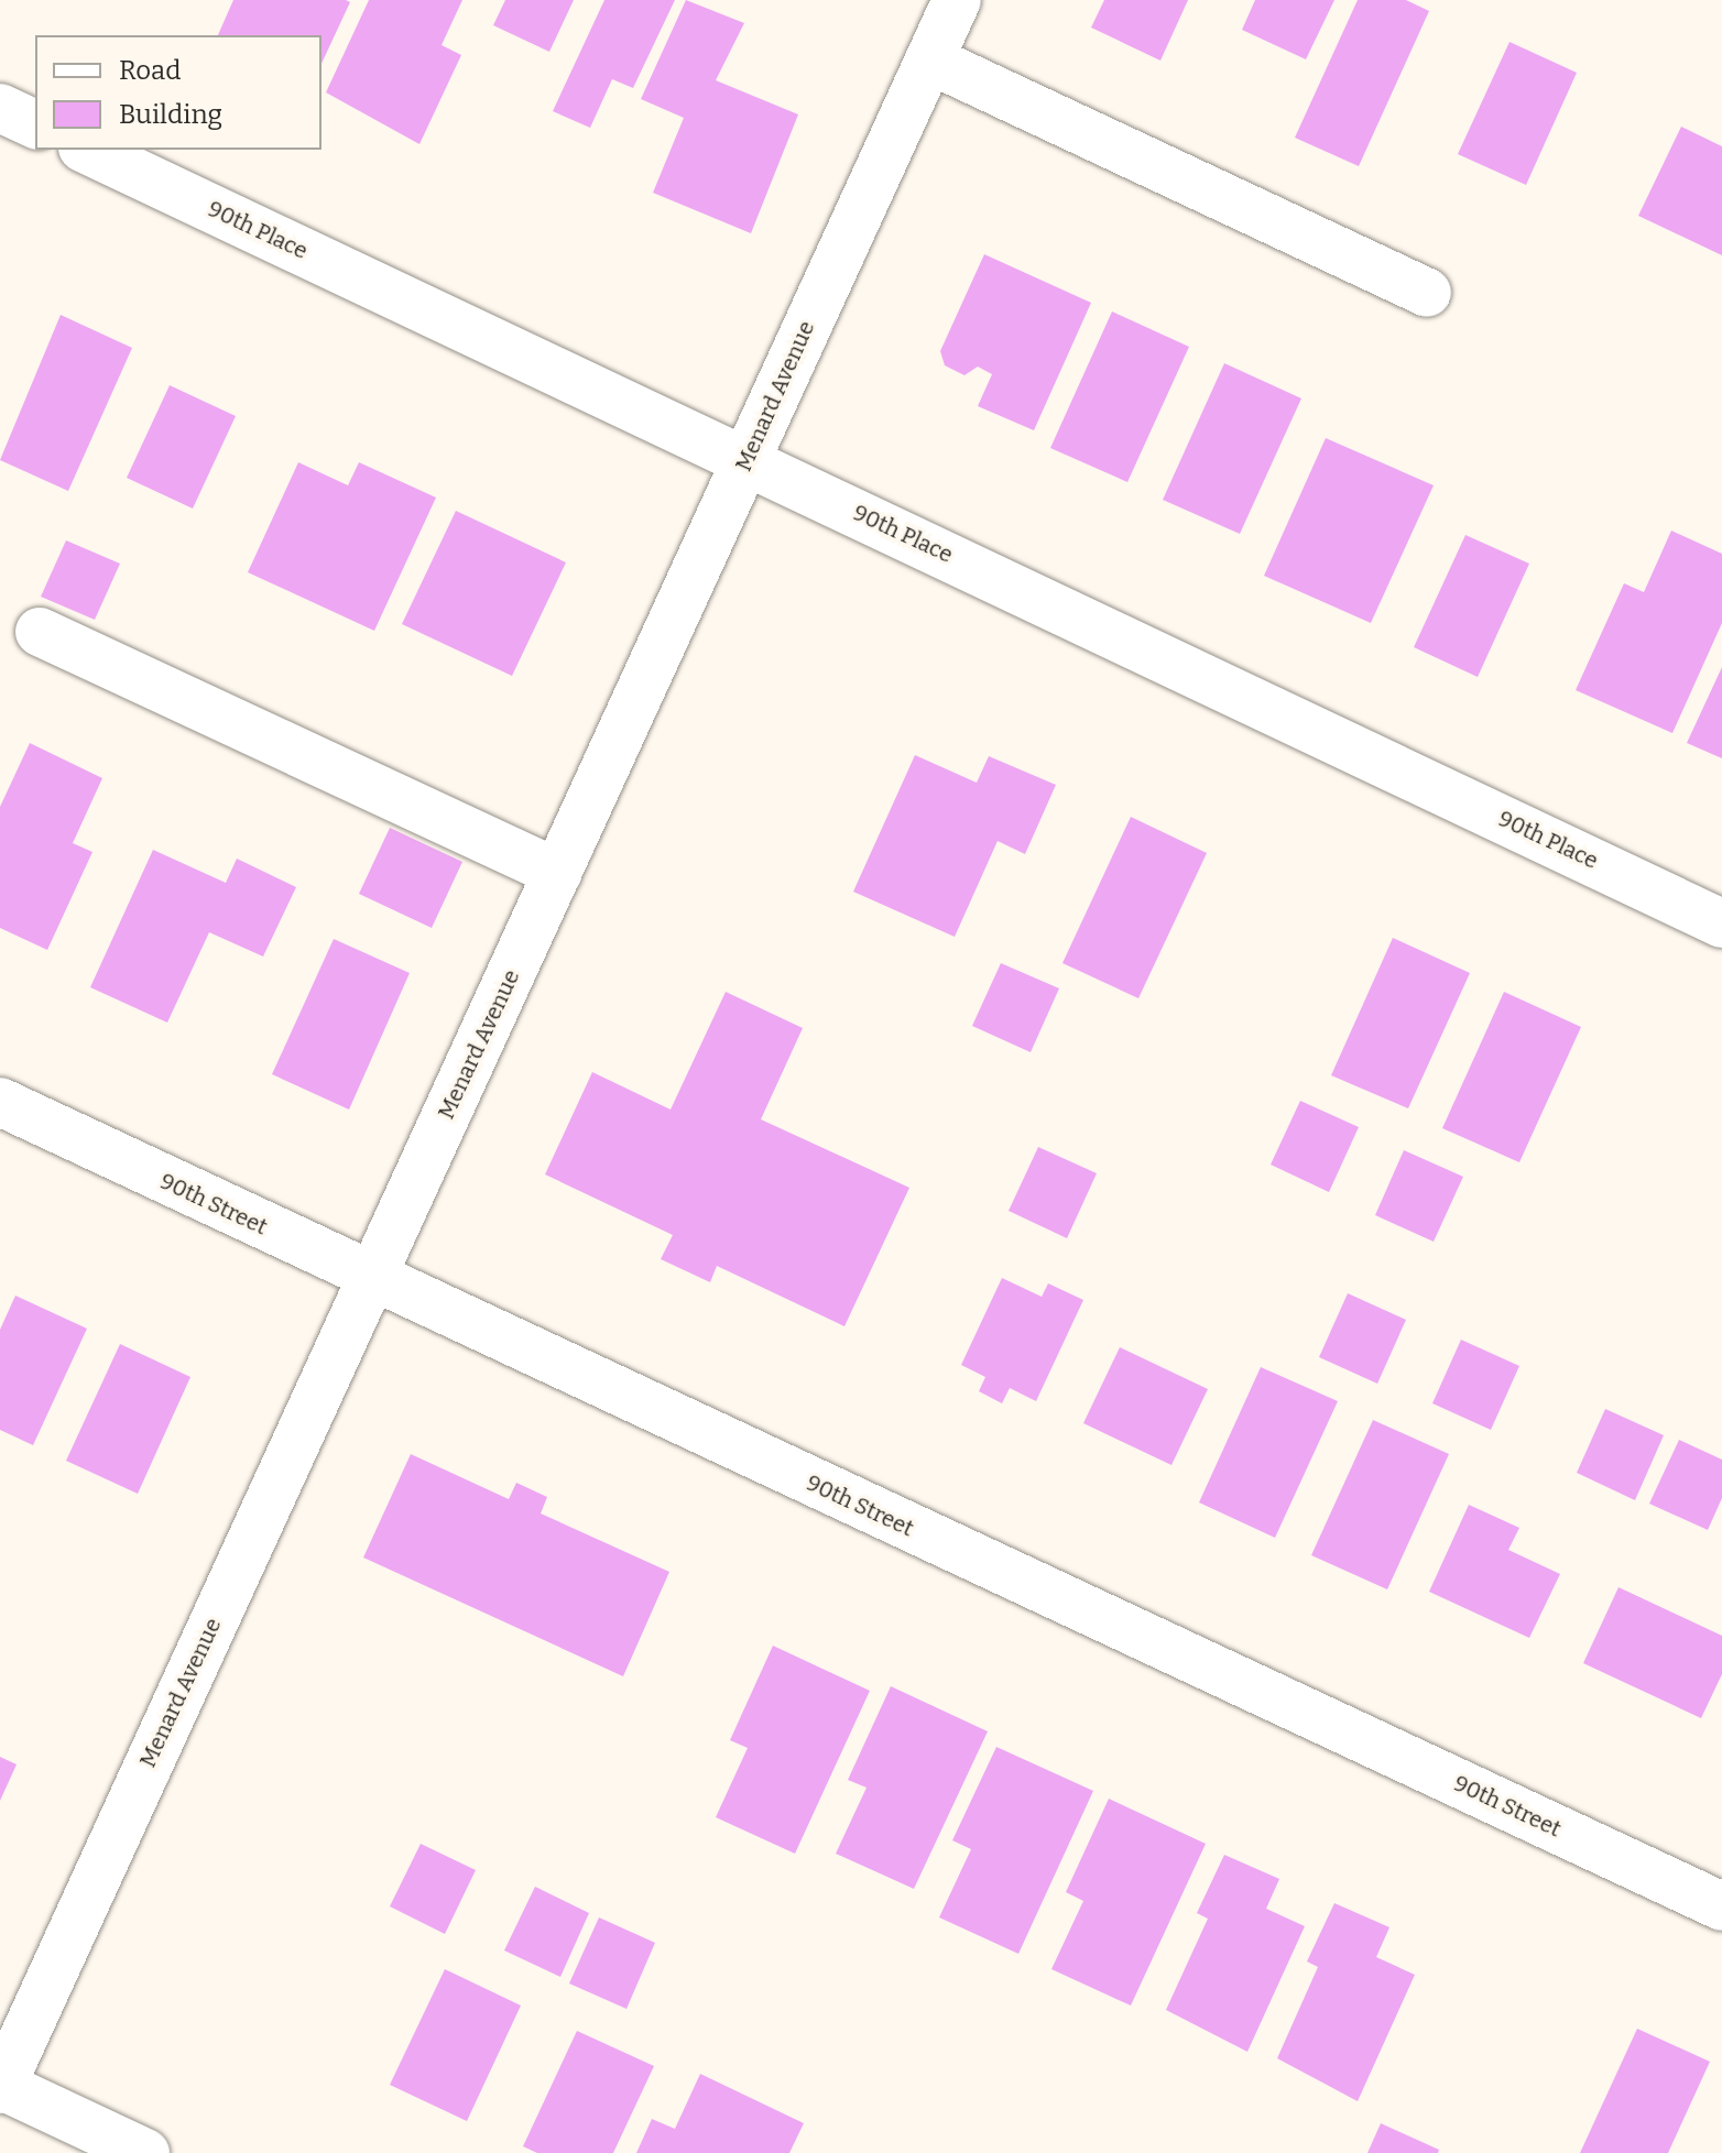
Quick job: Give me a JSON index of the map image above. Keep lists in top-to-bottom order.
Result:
{
  "streets": {
    "street": ["90th Place", "Menard Avenue", "90th Street"]
  },
  "crossings": [
    ["90th Place", "Menard Avenue"],
    ["Menard Avenue", "90th Street"]
  ],
  "legend": ["Road", "Building"]
}
